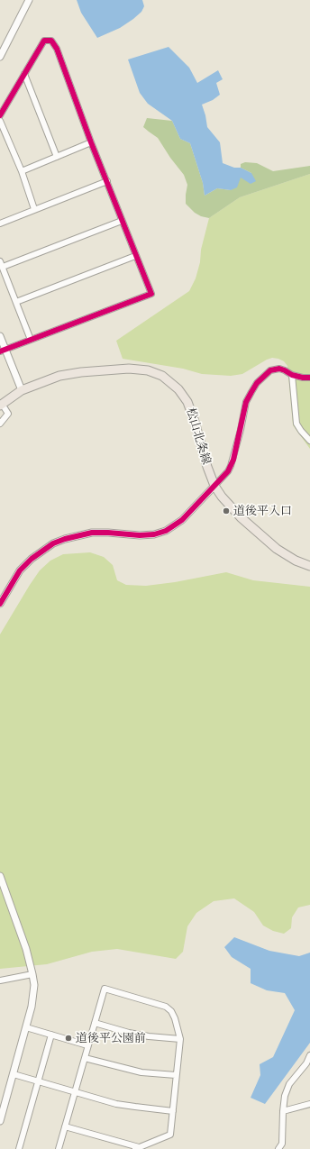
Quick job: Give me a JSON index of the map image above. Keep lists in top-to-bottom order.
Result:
{
  "streets": {
    "main road": ["松山北条線"]
  },
  "places": ["道後平入口", "道後平公園前"]
}
